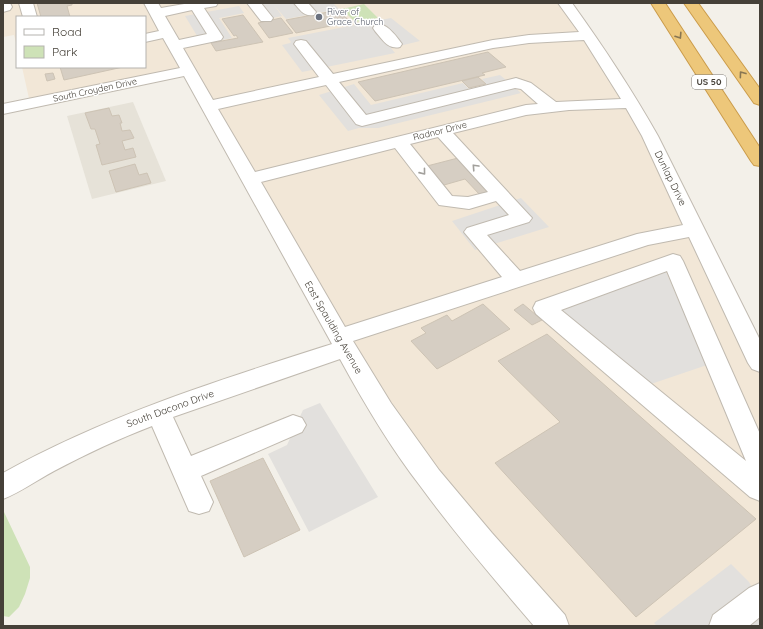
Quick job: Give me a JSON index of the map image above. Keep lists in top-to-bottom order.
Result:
{
  "streets": {
    "highway": ["US 50"],
    "street": [
      "South Croyden Drive",
      "Radnor Drive",
      "Dunlap Drive",
      "East Spaulding Avenue",
      "South Dacono Drive"
    ]
  },
  "crossings": [
    ["South Croyden Drive", "East Spaulding Avenue"],
    ["Radnor Drive", "Dunlap Drive"],
    ["Radnor Drive", "East Spaulding Avenue"],
    ["Dunlap Drive", "South Dacono Drive"],
    ["East Spaulding Avenue", "South Dacono Drive"]
  ],
  "places": ["River of Grace Church"],
  "legend": ["Road", "Park"]
}
